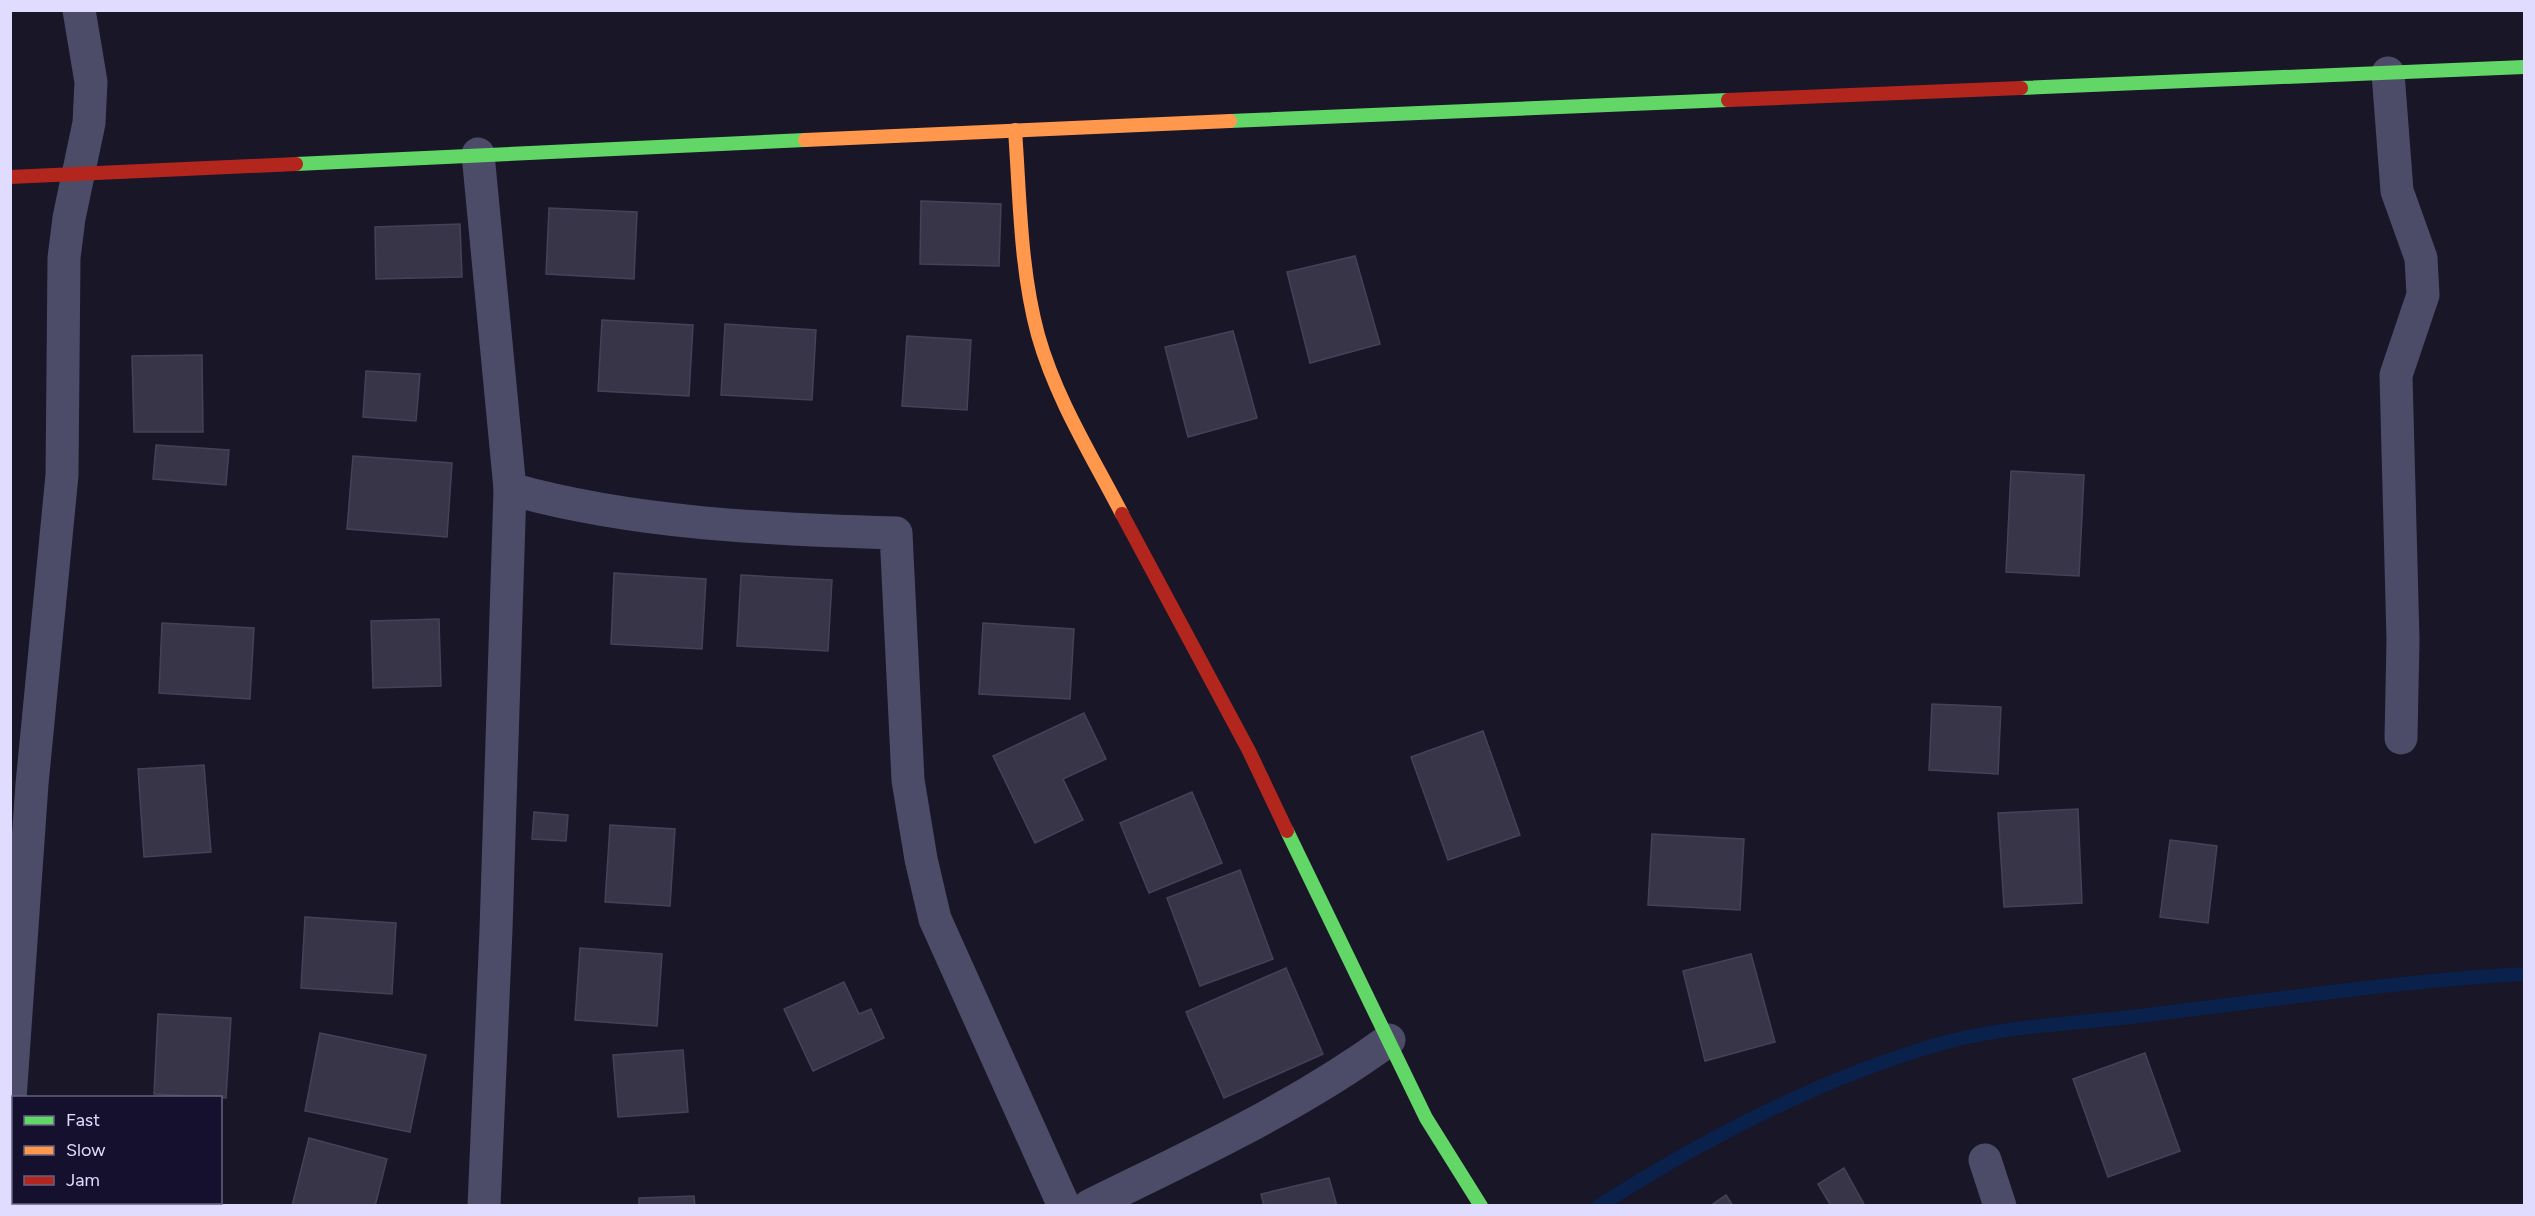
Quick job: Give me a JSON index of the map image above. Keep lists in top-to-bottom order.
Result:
{
  "legend": ["Fast", "Slow", "Jam"]
}
